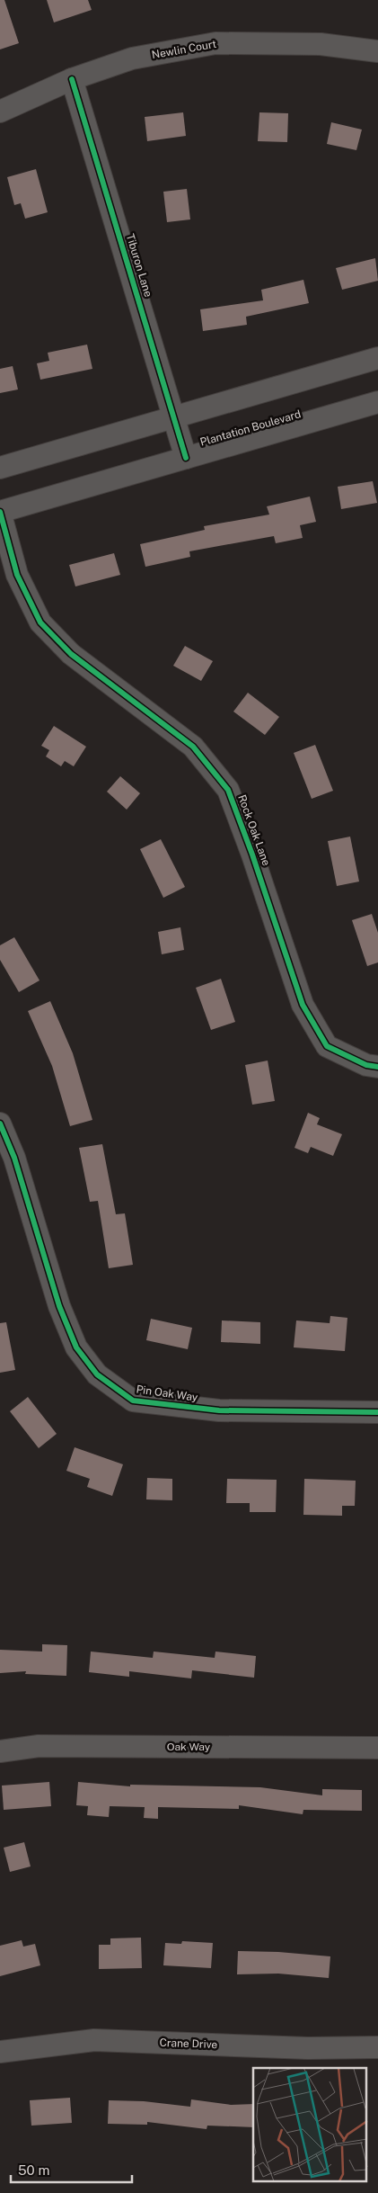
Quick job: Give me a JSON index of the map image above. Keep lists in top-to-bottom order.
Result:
{
  "streets": {
    "street": [
      "Newlin Court",
      "Tiburon Lane",
      "Plantation Boulevard",
      "Rock Oak Lane",
      "Pin Oak Way",
      "Oak Way",
      "Crane Drive"
    ]
  },
  "crossings": [
    ["Newlin Court", "Tiburon Lane"],
    ["Tiburon Lane", "Plantation Boulevard"],
    ["Plantation Boulevard", "Rock Oak Lane"]
  ],
  "scale_bar": "50 m"
}
